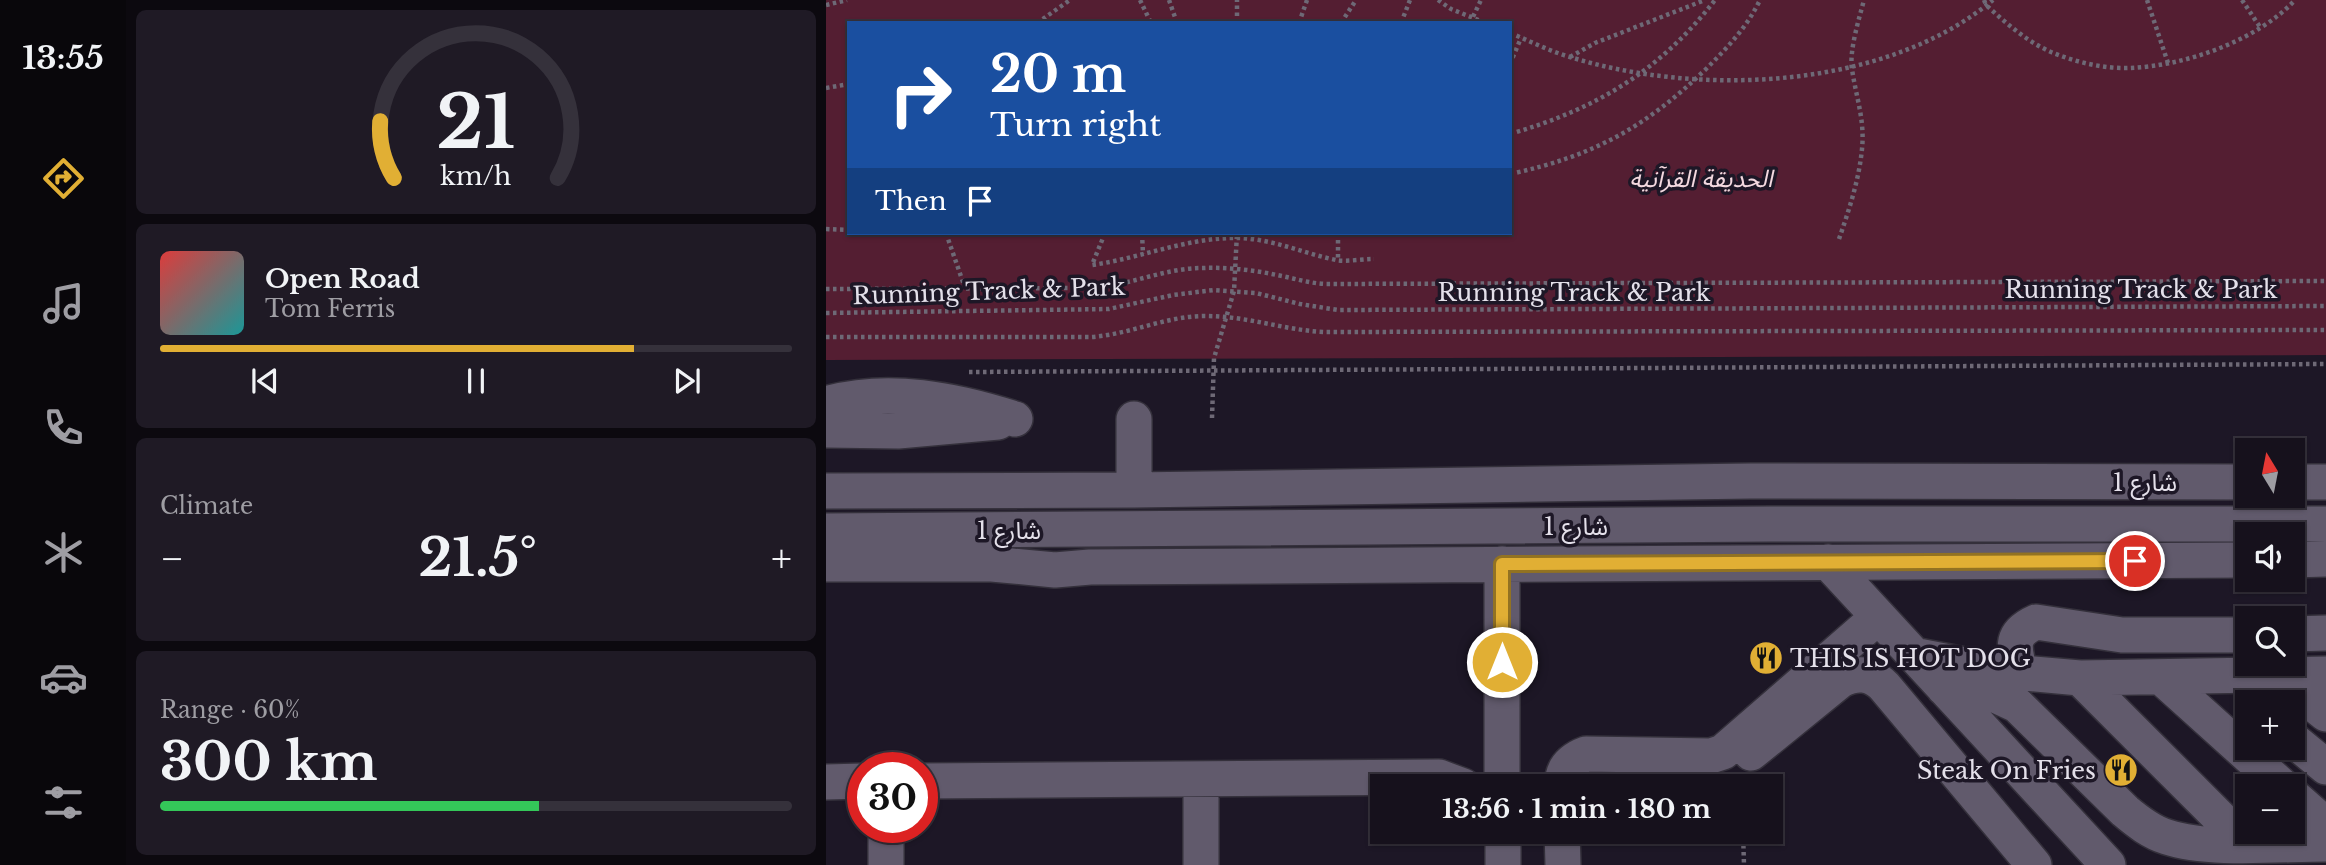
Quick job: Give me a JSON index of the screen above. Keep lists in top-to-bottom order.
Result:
{
  "streets": {
    "street": ["شارع 1"],
    "path": ["Running Track & Park"]
  },
  "parks": ["الحديقة القرآنية"],
  "places": {
    "restaurant": ["THIS IS HOT DOG", "Steak On Fries"]
  },
  "north": "top",
  "page": {
    "tabs": "13:55",
    "turn": ["20 m", "Turn right"],
    "then": "Then",
    "song": ["Open Road", "Tom Ferris"],
    "tile": [
      "Climate",
      ["Range · 60%", "300 km"]
    ],
    "map_buttons": ["+", "−"],
    "heat": ["−", "21.5°", "+"],
    "limit": "30",
    "trip": "13:56 · 1 min · 180 m",
    "gauge": ["21", "km/h"]
  }
}
